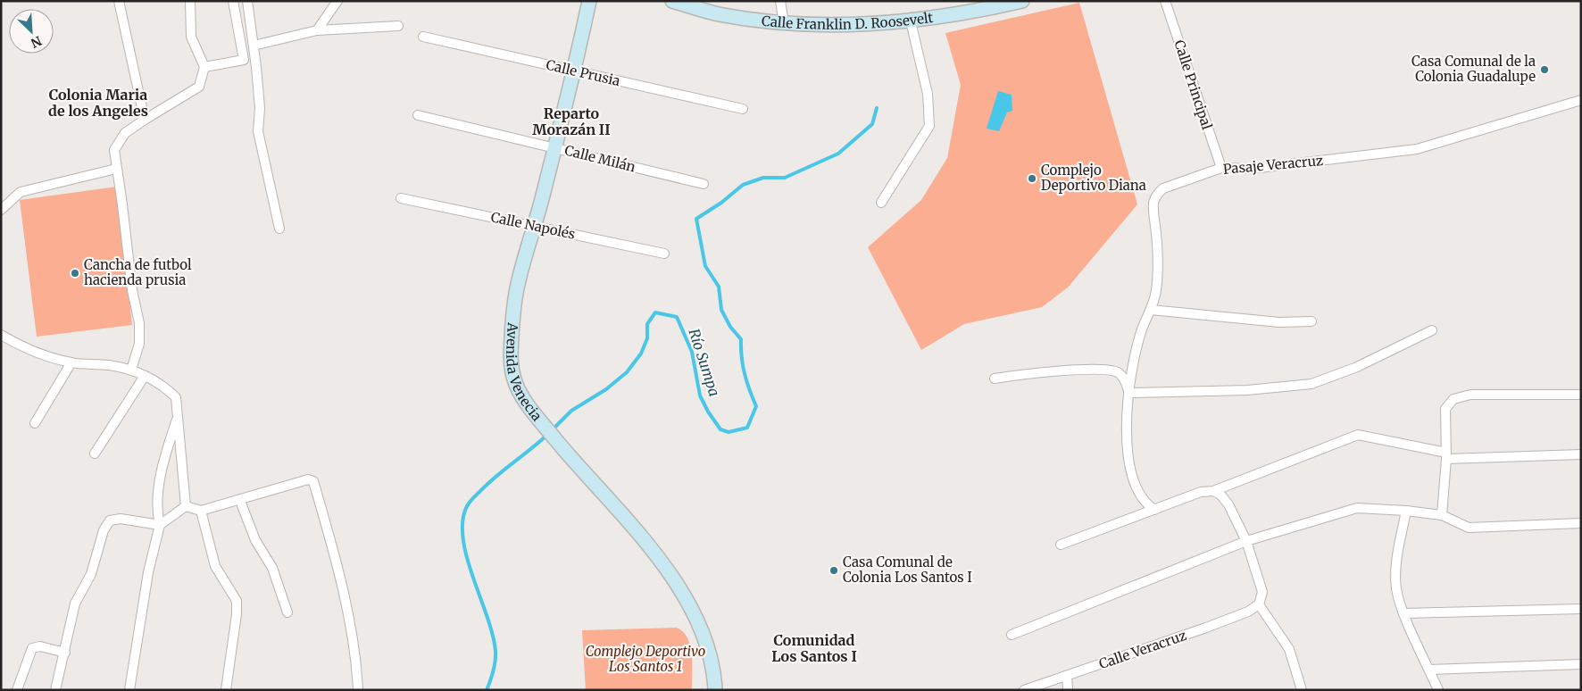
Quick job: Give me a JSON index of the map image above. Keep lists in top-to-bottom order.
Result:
{
  "streets": {
    "street": [
      "Calle Franklin D. Roosevelt",
      "Calle Prusia",
      "Calle Principal",
      "Calle Milán",
      "Pasaje Veracruz",
      "Calle Napolés",
      "Avenida Venecia",
      "Calle Veracruz"
    ]
  },
  "crossings": [
    ["Calle Prusia", "Avenida Venecia"],
    ["Calle Principal", "Pasaje Veracruz"],
    ["Calle Milán", "Avenida Venecia"],
    ["Calle Napolés", "Avenida Venecia"]
  ],
  "districts": ["Colonia Maria de los Angeles", "Reparto Morazán II", "Comunidad Los Santos I"],
  "water": ["Río Sumpa"],
  "parks": ["Complejo Deportivo Los Santos 1"],
  "places": [
    "Casa Comunal de la Colonia Guadalupe",
    "Complejo Deportivo Diana",
    "Cancha de futbol hacienda prusia",
    "Casa Comunal de Colonia Los Santos I"
  ],
  "north": "bottom right"
}
